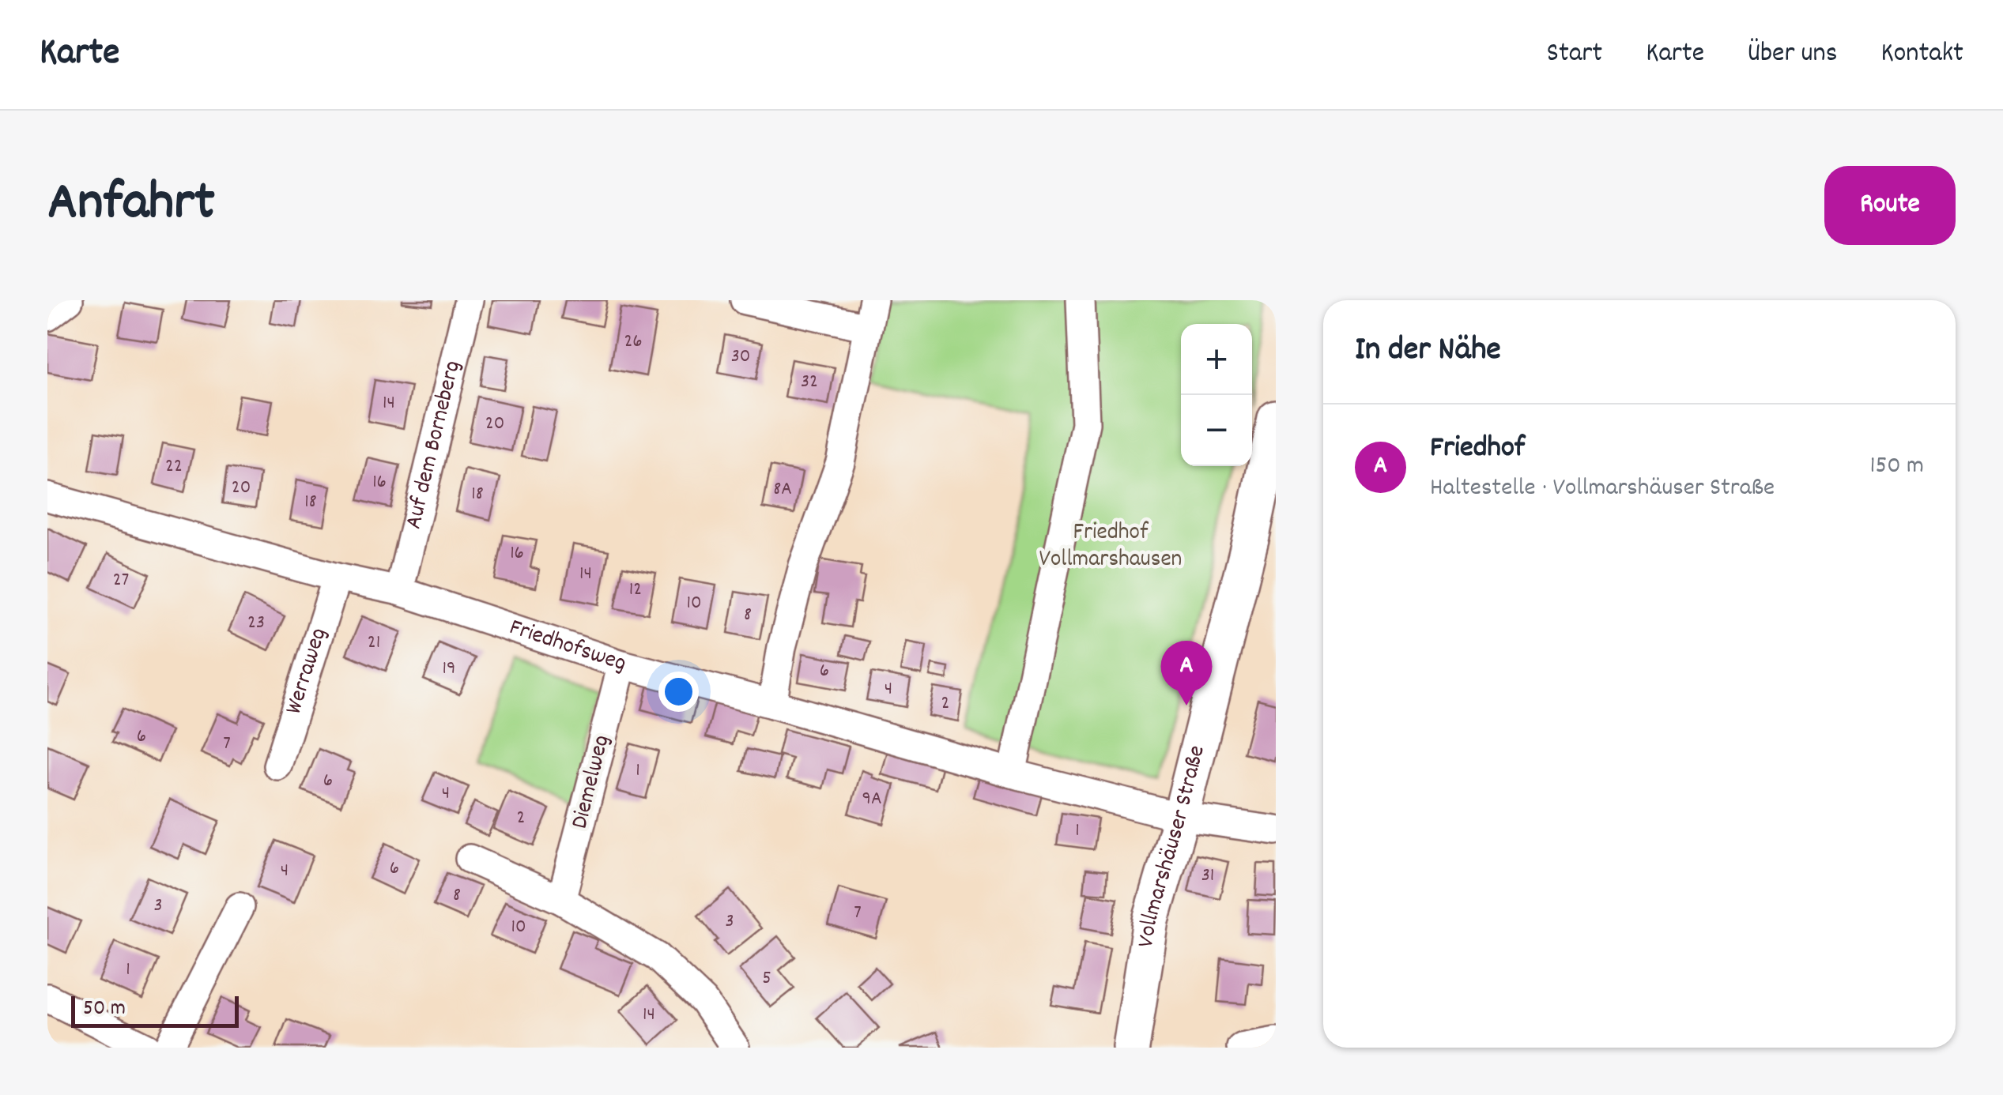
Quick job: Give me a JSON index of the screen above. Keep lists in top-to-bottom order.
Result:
{
  "streets": {
    "main road": ["Vollmarshäuser Straße"],
    "street": [
      "Auf dem Borneberg",
      "Friedhofsweg",
      "Werraweg",
      "Diemelweg"
    ]
  },
  "crossings": [
    ["Auf dem Borneberg", "Friedhofsweg"],
    ["Friedhofsweg", "Werraweg"],
    ["Friedhofsweg", "Diemelweg"],
    ["Friedhofsweg", "Vollmarshäuser Straße"]
  ],
  "parks": ["Friedhof Vollmarshausen"],
  "house_numbers": [
    "26",
    "30",
    "32",
    "14",
    "20",
    "22",
    "16",
    "20",
    "8A",
    "18",
    "18",
    "16",
    "14",
    "27",
    "12",
    "10",
    "8",
    "23",
    "21",
    "19",
    "6",
    "4",
    "2",
    "6",
    "7",
    "1",
    "6",
    "4",
    "9A",
    "2",
    "1",
    "6",
    "4",
    "31",
    "8",
    "3",
    "7",
    "3",
    "10",
    "1",
    "5",
    "14"
  ],
  "scale_bar": "50 m",
  "page": {
    "header": "Karte",
    "nav": [
      "Start",
      "Karte",
      "Über uns",
      "Kontakt"
    ],
    "title": "Anfahrt",
    "buttons": "Route",
    "heading": "In der Nähe",
    "map_buttons": ["+", "−"],
    "list": [
      {
        "mark": "A",
        "name": "Friedhof",
        "note": "Haltestelle · Vollmarshäuser Straße",
        "value": "150 m"
      }
    ],
    "pins": "A",
    "scale": "50 m"
  }
}
